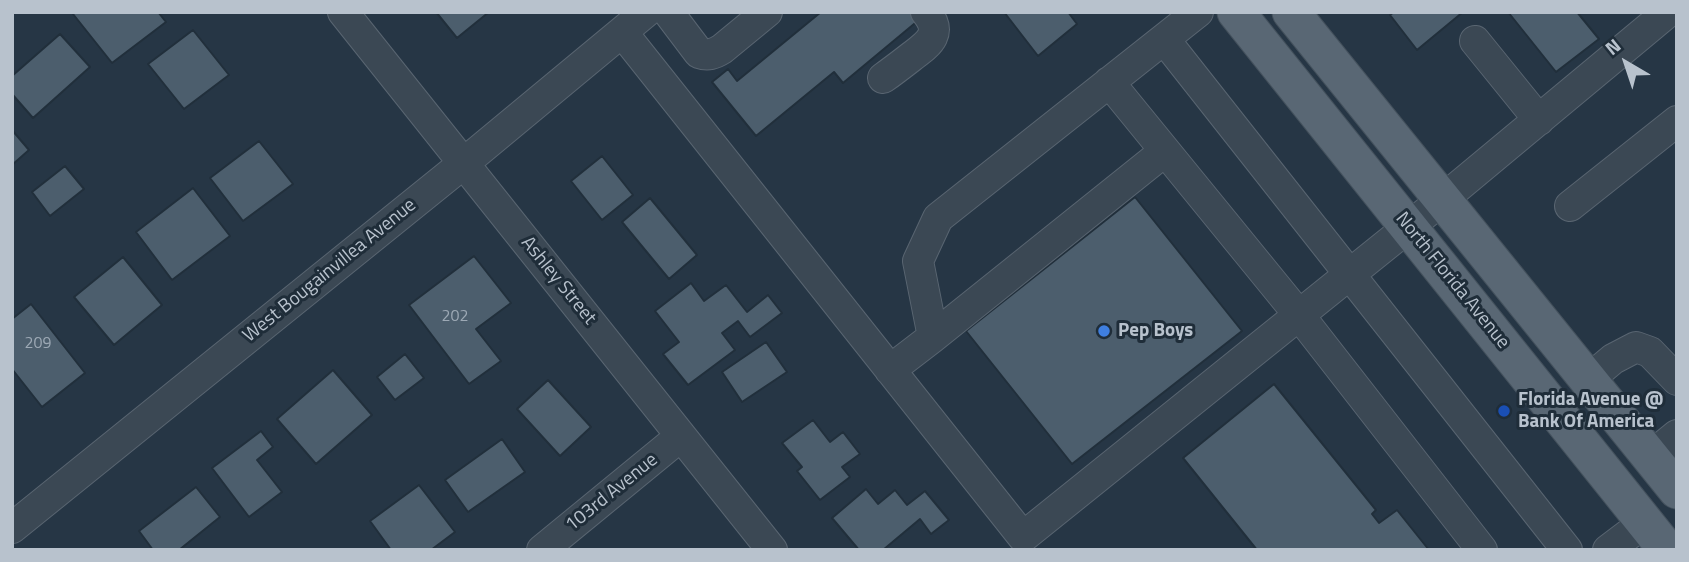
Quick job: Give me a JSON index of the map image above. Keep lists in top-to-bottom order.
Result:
{
  "streets": {
    "main road": ["North Florida Avenue"],
    "street": ["West Bougainvillea Avenue", "Ashley Street", "103rd Avenue"]
  },
  "crossings": [
    ["West Bougainvillea Avenue", "Ashley Street"],
    ["Ashley Street", "103rd Avenue"]
  ],
  "places": ["Pep Boys", "Florida Avenue @ Bank Of America"],
  "house_numbers": ["202", "209"],
  "north": "top left"
}
